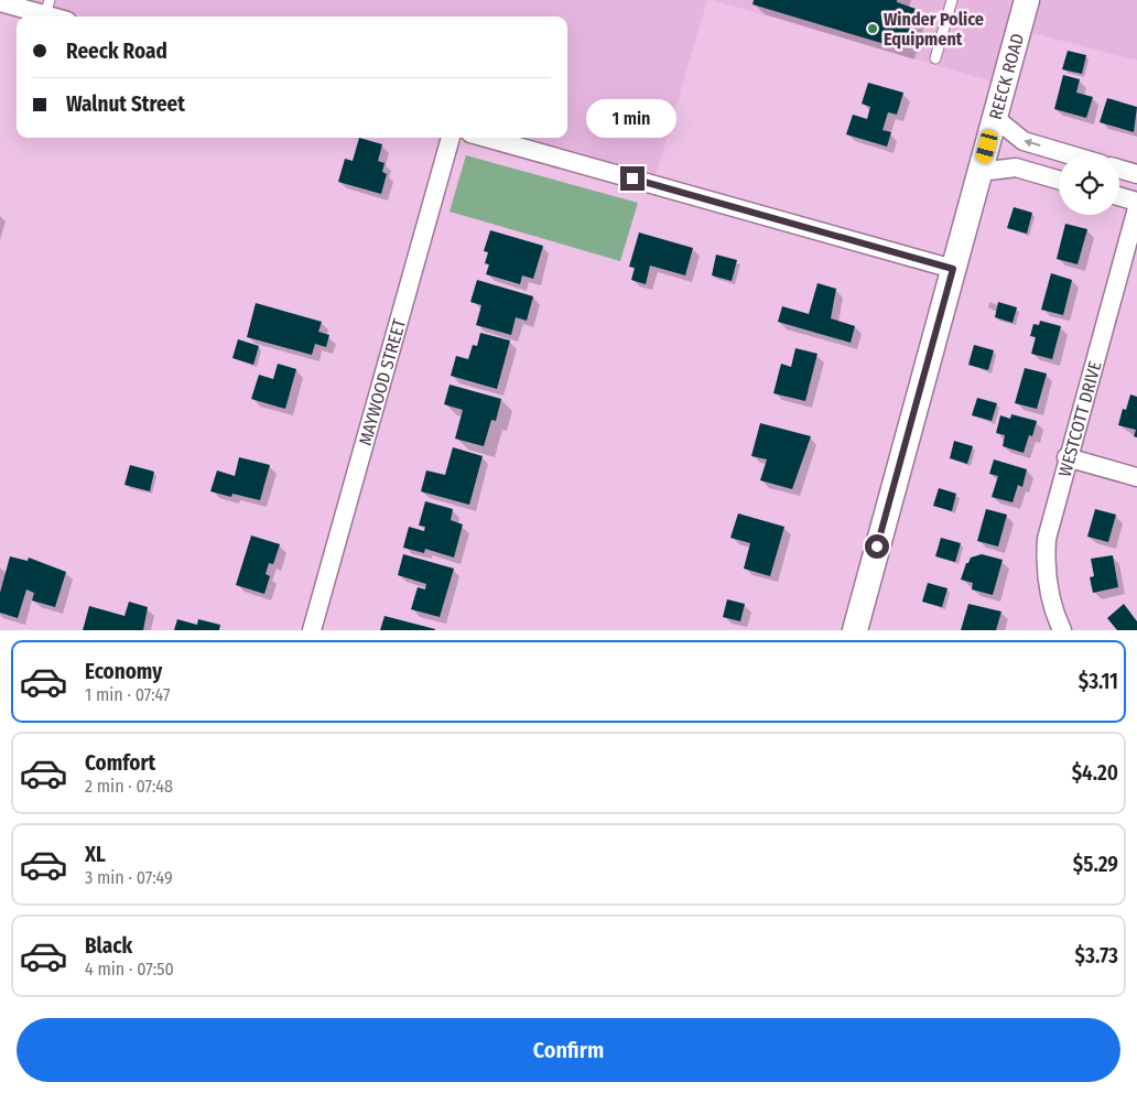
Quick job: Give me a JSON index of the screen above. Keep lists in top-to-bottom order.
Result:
{
  "streets": {
    "street": ["REECK ROAD", "MAYWOOD STREET", "WESTCOTT DRIVE"]
  },
  "places": ["Winder Police Equipment"],
  "page": {
    "banner": ["Reeck Road", "Walnut Street"],
    "bubble": "1 min",
    "list": [
      {
        "name": "Economy",
        "note": "1 min · 07:47",
        "value": "$3.11"
      },
      {
        "name": "Comfort",
        "note": "2 min · 07:48",
        "value": "$4.20"
      },
      {
        "name": "XL",
        "note": "3 min · 07:49",
        "value": "$5.29"
      },
      {
        "name": "Black",
        "note": "4 min · 07:50",
        "value": "$3.73"
      }
    ],
    "buttons": "Confirm"
  }
}
